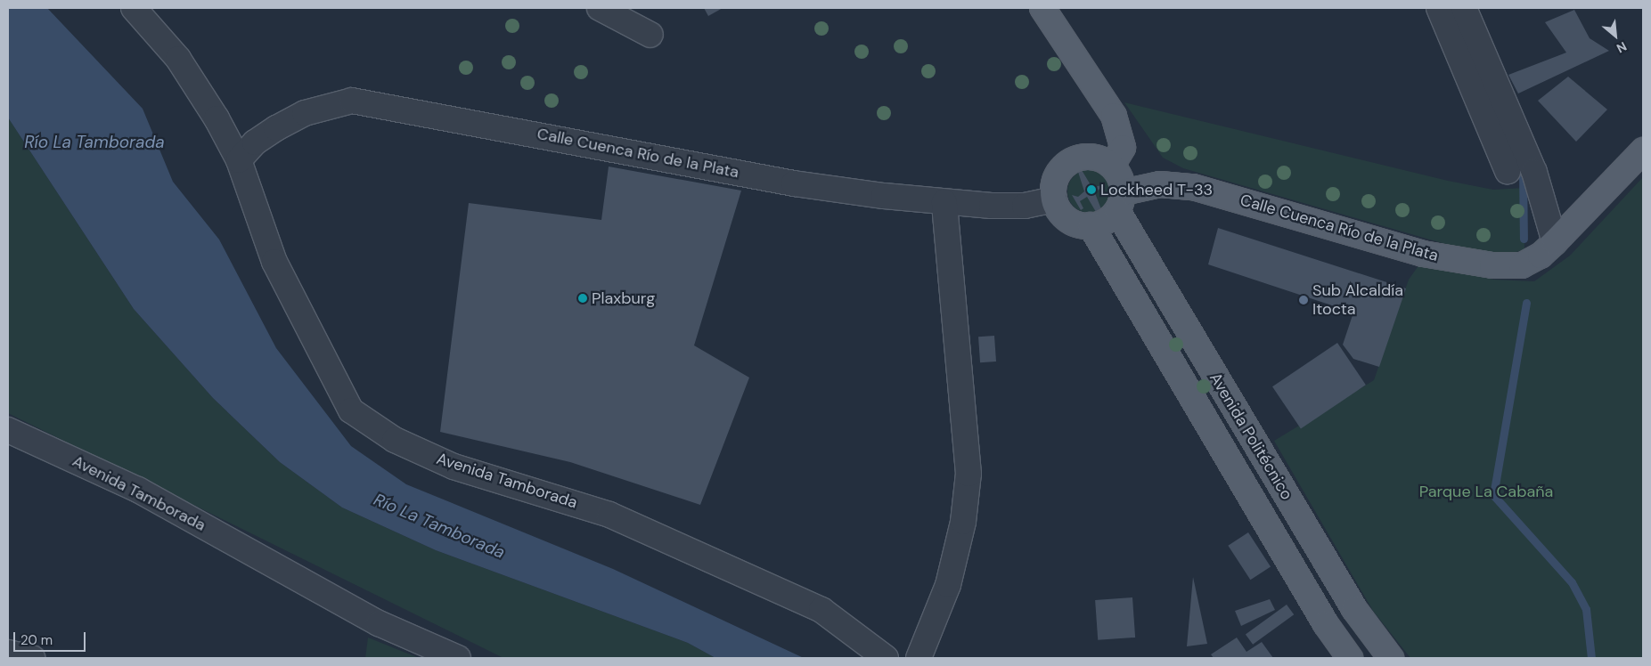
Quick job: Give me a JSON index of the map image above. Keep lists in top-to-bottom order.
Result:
{
  "streets": {
    "main road": ["Calle Cuenca Río de la Plata", "Avenida Politécnico"],
    "street": ["Avenida Tamborada"]
  },
  "crossings": [
    ["Calle Cuenca Río de la Plata", "Avenida Politécnico"],
    ["Calle Cuenca Río de la Plata", "Avenida Tamborada"]
  ],
  "water": ["Río La Tamborada"],
  "parks": ["Parque La Cabaña"],
  "places": ["Lockheed T-33", "Plaxburg", "Sub Alcaldía Itocta"],
  "scale_bar": "20 m",
  "north": "bottom right"
}
